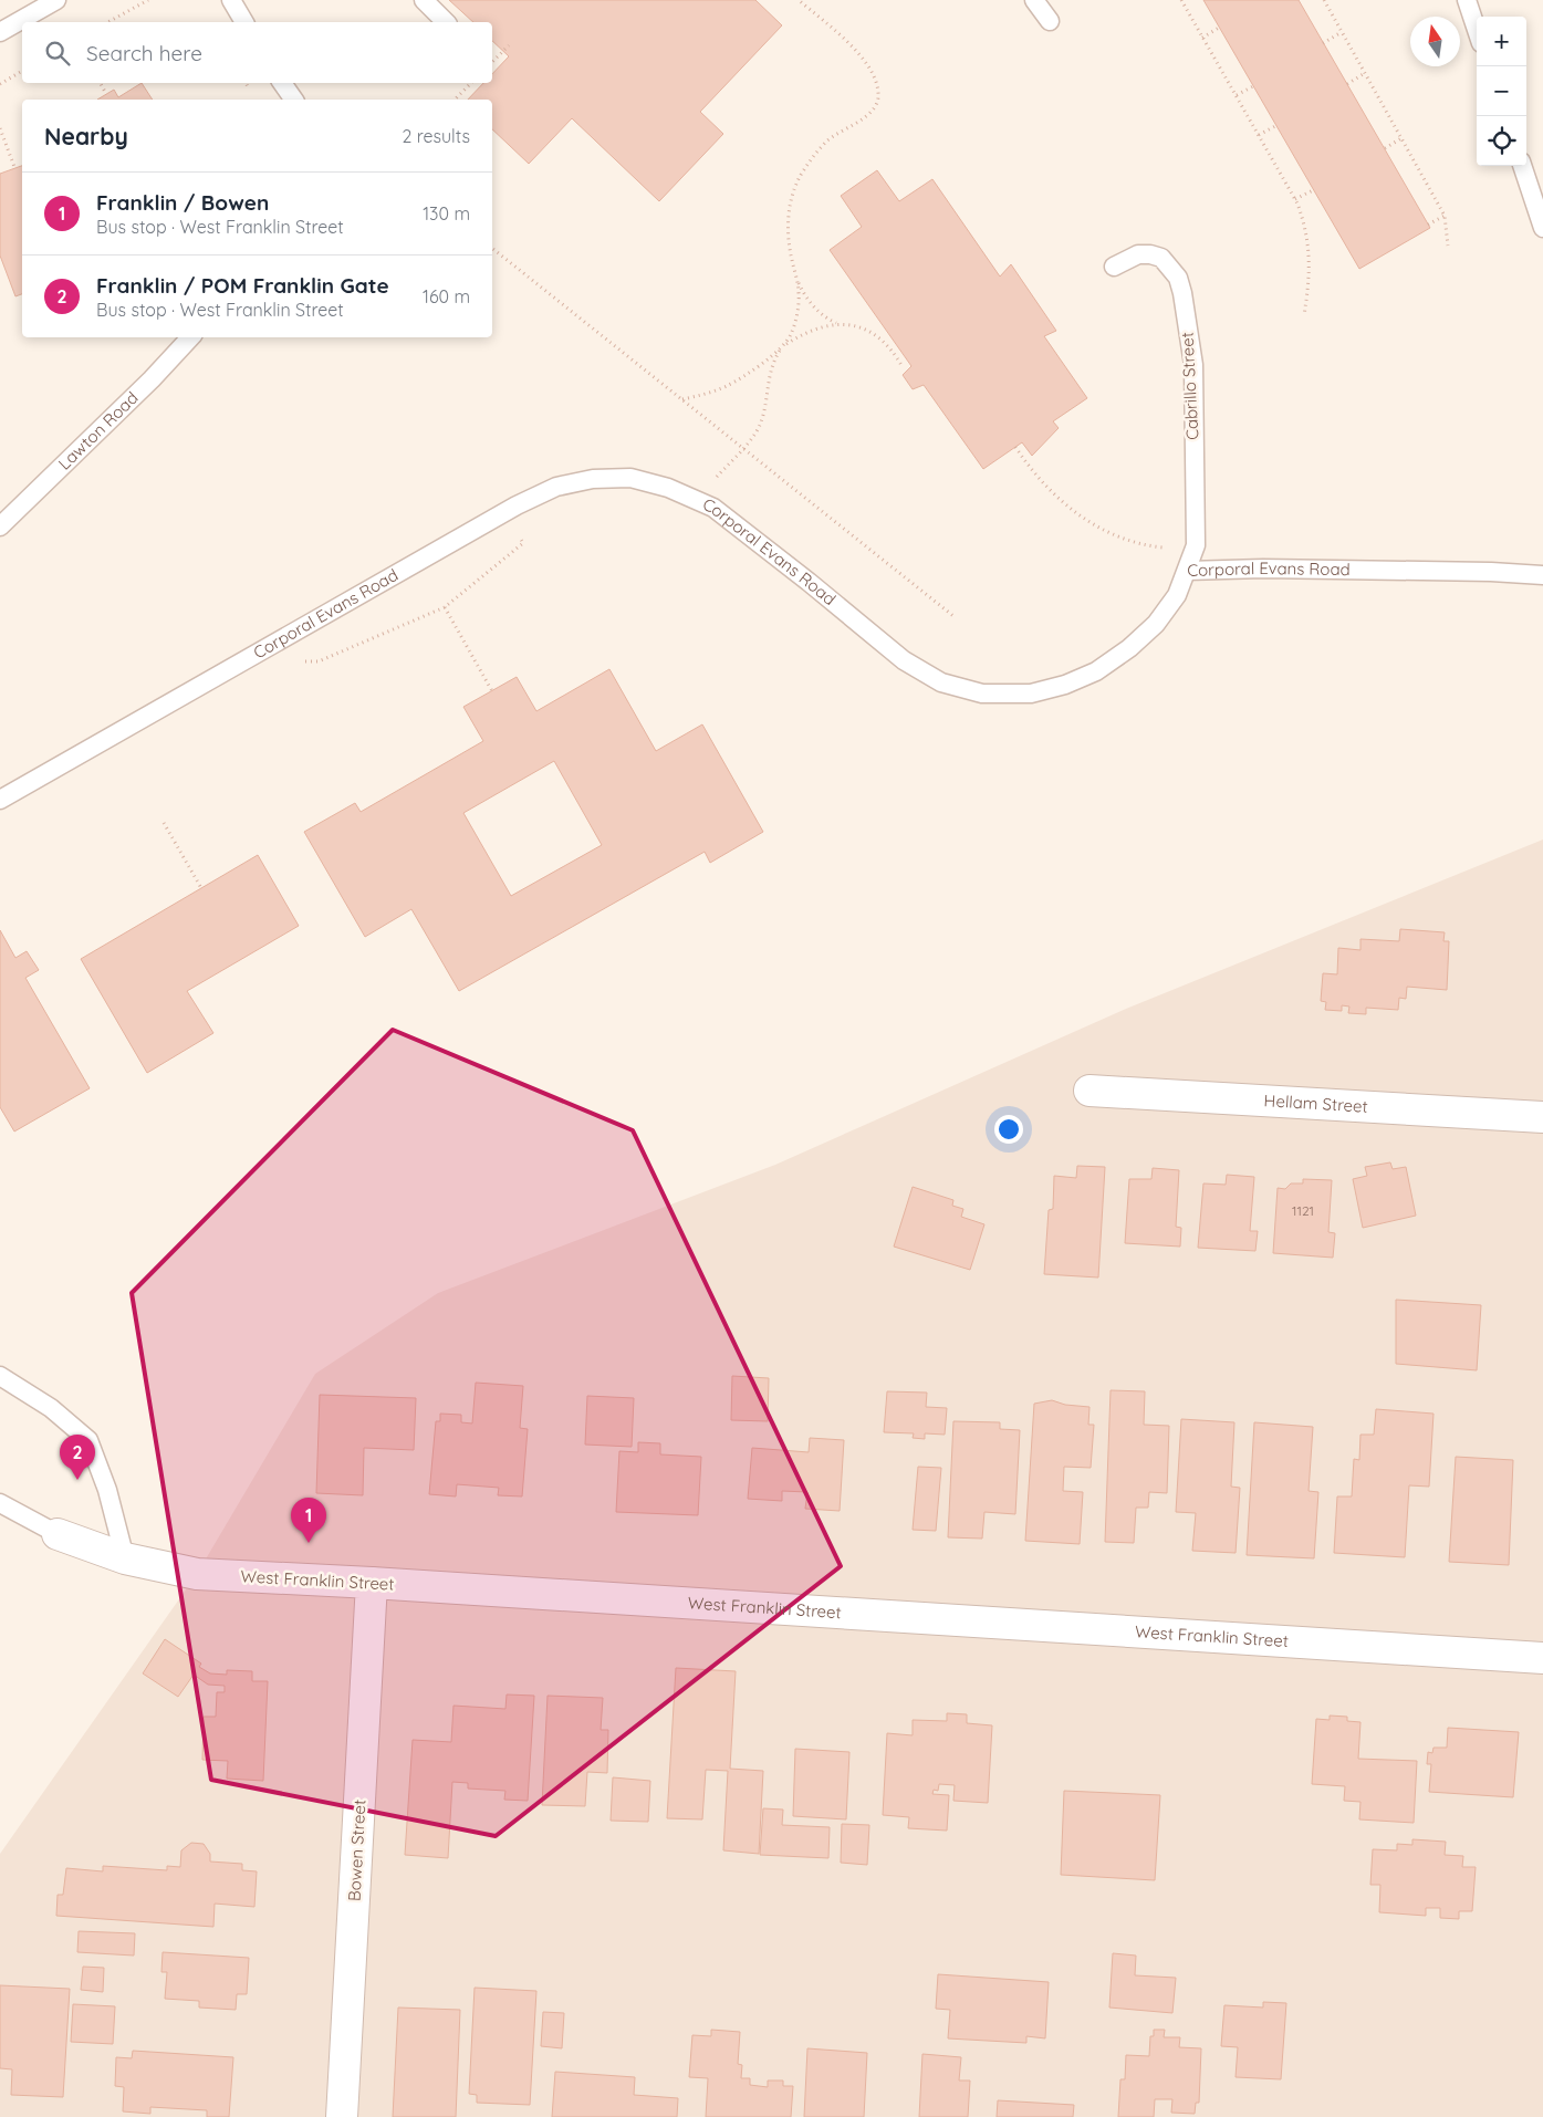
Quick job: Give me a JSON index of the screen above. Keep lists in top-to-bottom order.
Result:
{
  "streets": {
    "street": ["Hellam Street", "West Franklin Street", "Bowen Street"],
    "lane": ["Cabrillo Street", "Lawton Road", "Corporal Evans Road"]
  },
  "crossings": [
    ["Cabrillo Street", "Corporal Evans Road"],
    ["West Franklin Street", "Bowen Street"]
  ],
  "house_numbers": ["1121"],
  "north": "top",
  "page": {
    "map_buttons": ["+", "−"],
    "search": "Search here",
    "heading": ["Nearby", "2 results"],
    "list": [
      {
        "mark": "1",
        "name": "Franklin / Bowen",
        "note": "Bus stop · West Franklin Street",
        "value": "130 m"
      },
      {
        "mark": "2",
        "name": "Franklin / POM Franklin Gate",
        "note": "Bus stop · West Franklin Street",
        "value": "160 m"
      }
    ],
    "pins": ["2", "1"]
  }
}
